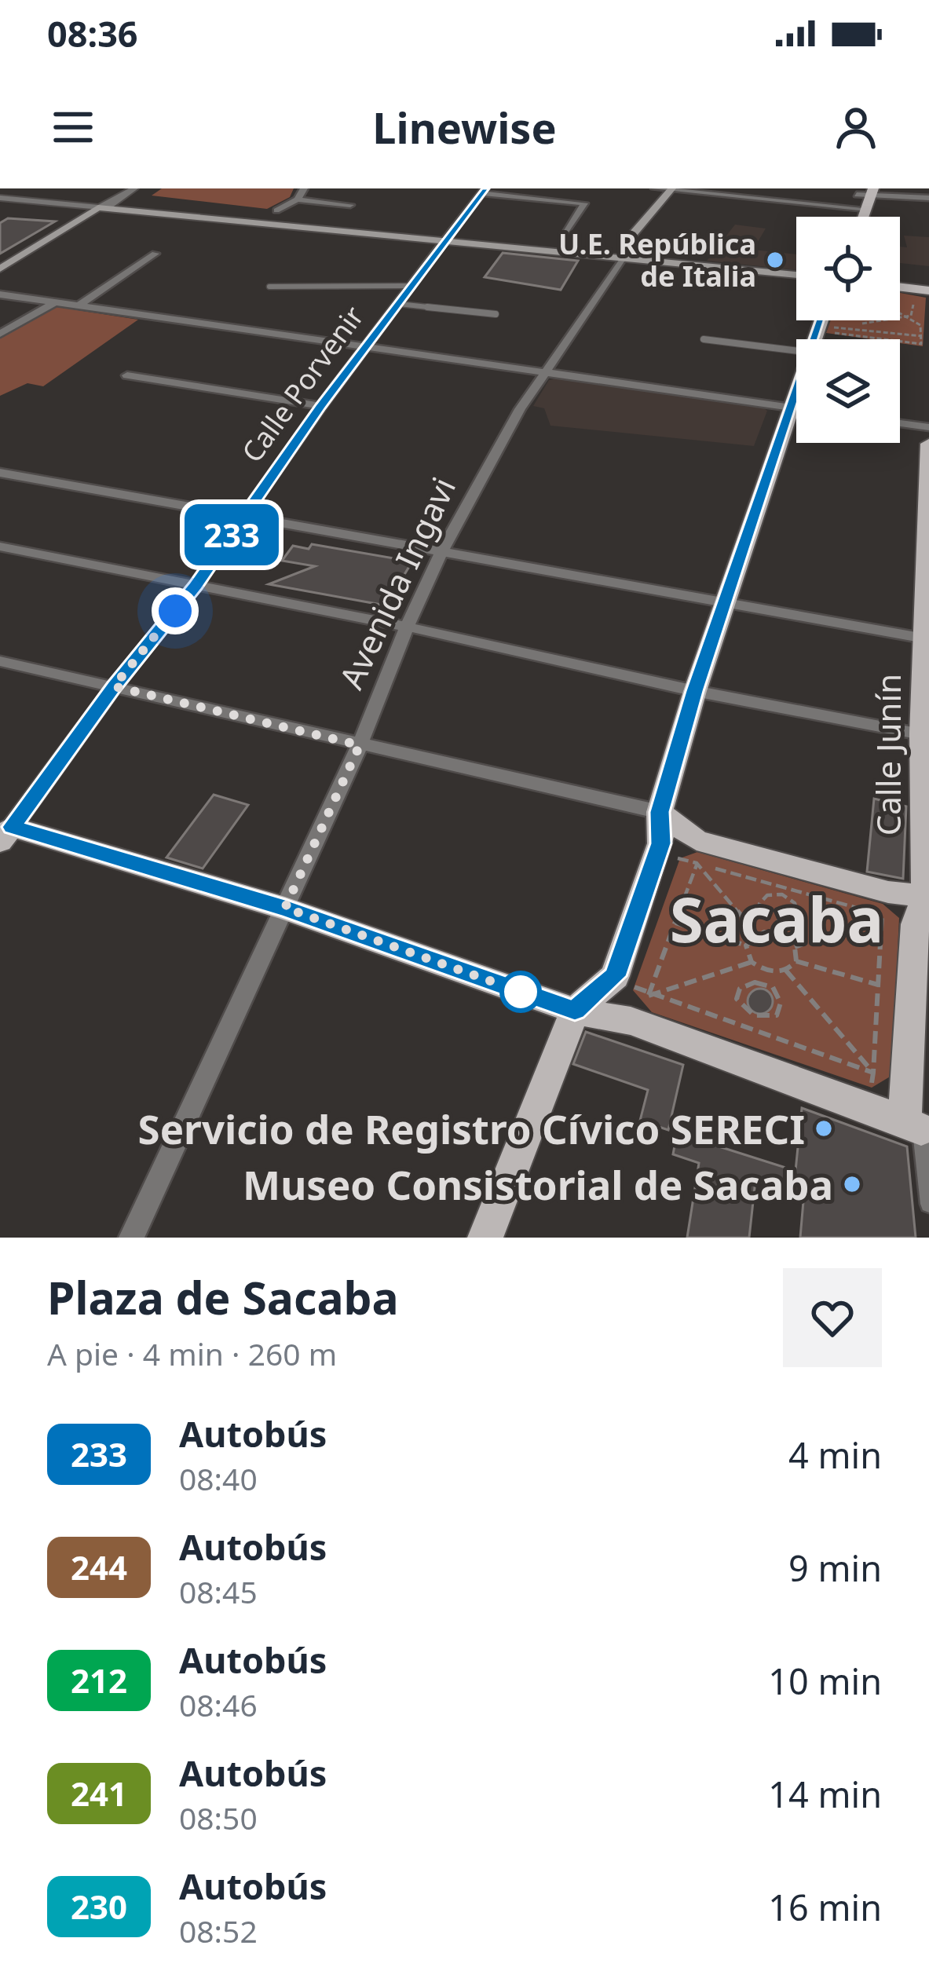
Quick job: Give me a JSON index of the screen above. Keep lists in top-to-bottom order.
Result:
{
  "streets": {
    "main road": ["Avenida Ingavi", "Calle Junín"],
    "street": ["Calle Porvenir"]
  },
  "districts": ["Sacaba"],
  "places": ["U.E. República de Italia", "Servicio de Registro Cívico SERECI", "Museo Consistorial de Sacaba"],
  "lines": ["bus line 233"],
  "page": {
    "status": "08:36",
    "header": "Linewise",
    "on_map": "233",
    "heading": ["Plaza de Sacaba", "A pie · 4 min · 260 m"],
    "list": [
      {
        "mark": "233",
        "name": "Autobús",
        "note": "08:40",
        "value": "4 min"
      },
      {
        "mark": "244",
        "name": "Autobús",
        "note": "08:45",
        "value": "9 min"
      },
      {
        "mark": "212",
        "name": "Autobús",
        "note": "08:46",
        "value": "10 min"
      },
      {
        "mark": "241",
        "name": "Autobús",
        "note": "08:50",
        "value": "14 min"
      },
      {
        "mark": "230",
        "name": "Autobús",
        "note": "08:52",
        "value": "16 min"
      }
    ]
  }
}
